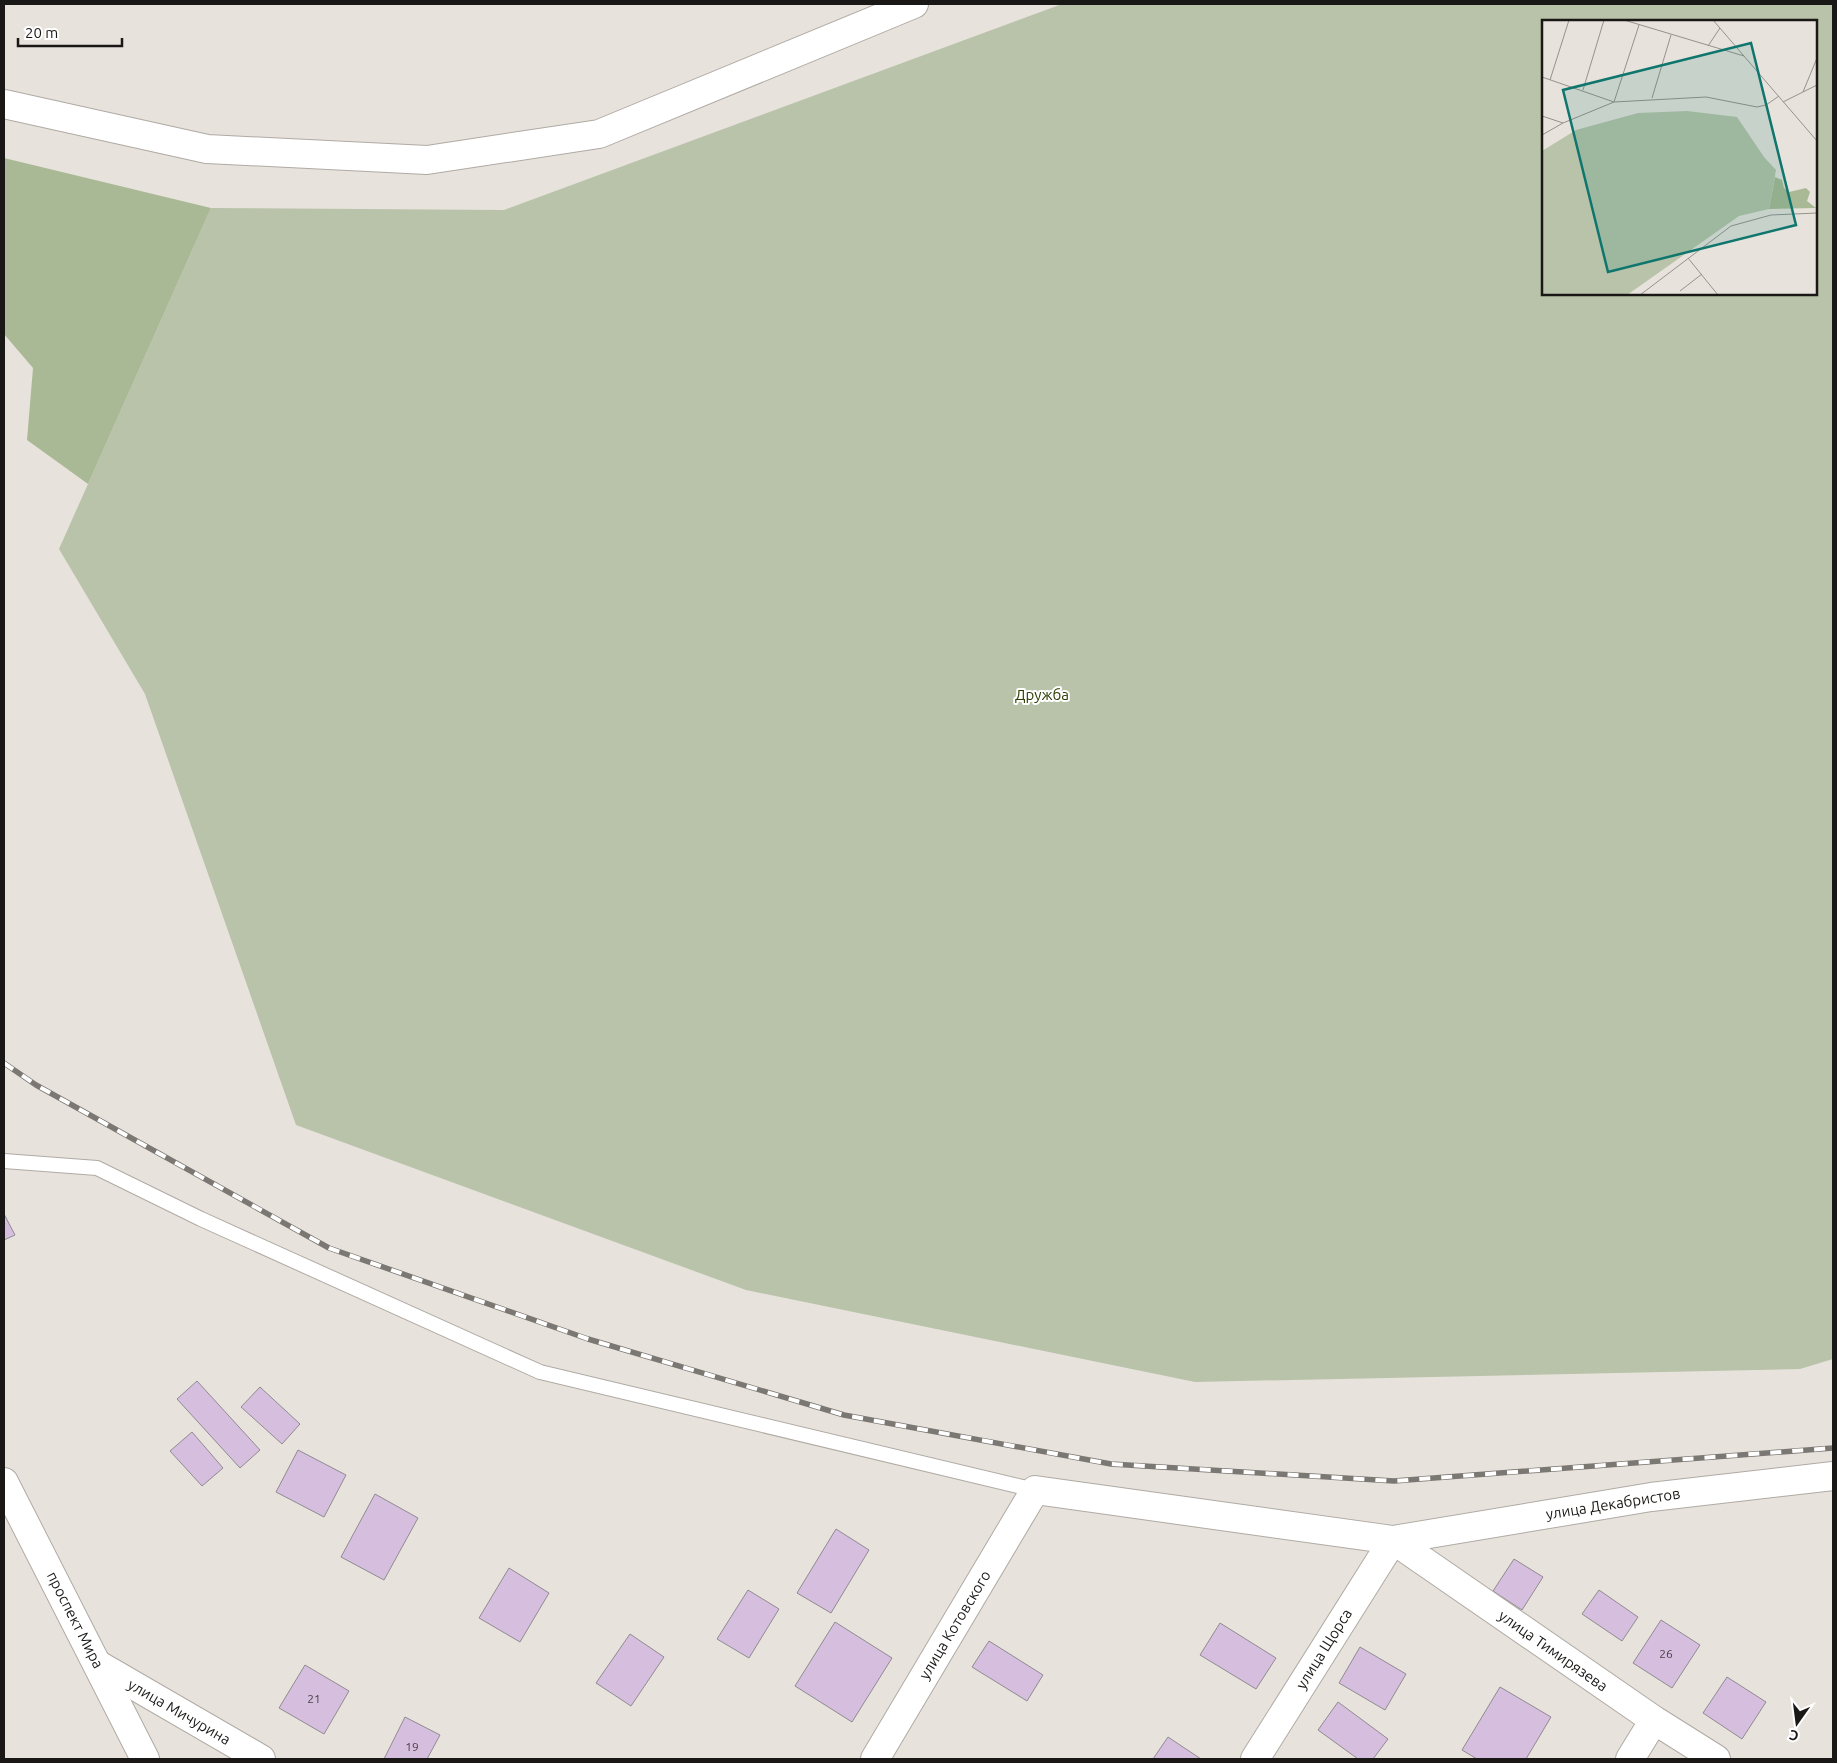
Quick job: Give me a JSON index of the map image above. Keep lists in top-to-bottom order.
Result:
{
  "streets": {
    "street": [
      "улица Декабристов",
      "проспект Мира",
      "улица Котовского",
      "улица Щорса",
      "улица Тимирязева",
      "улица Мичурина"
    ]
  },
  "crossings": [
    ["улица Декабристов", "улица Щорса"],
    ["улица Декабристов", "улица Тимирязева"],
    ["проспект Мира", "улица Мичурина"],
    ["улица Щорса", "улица Тимирязева"]
  ],
  "parks": ["Дружба"],
  "house_numbers": ["26", "21", "19"],
  "scale_bar": "20 m",
  "north": "bottom"
}
